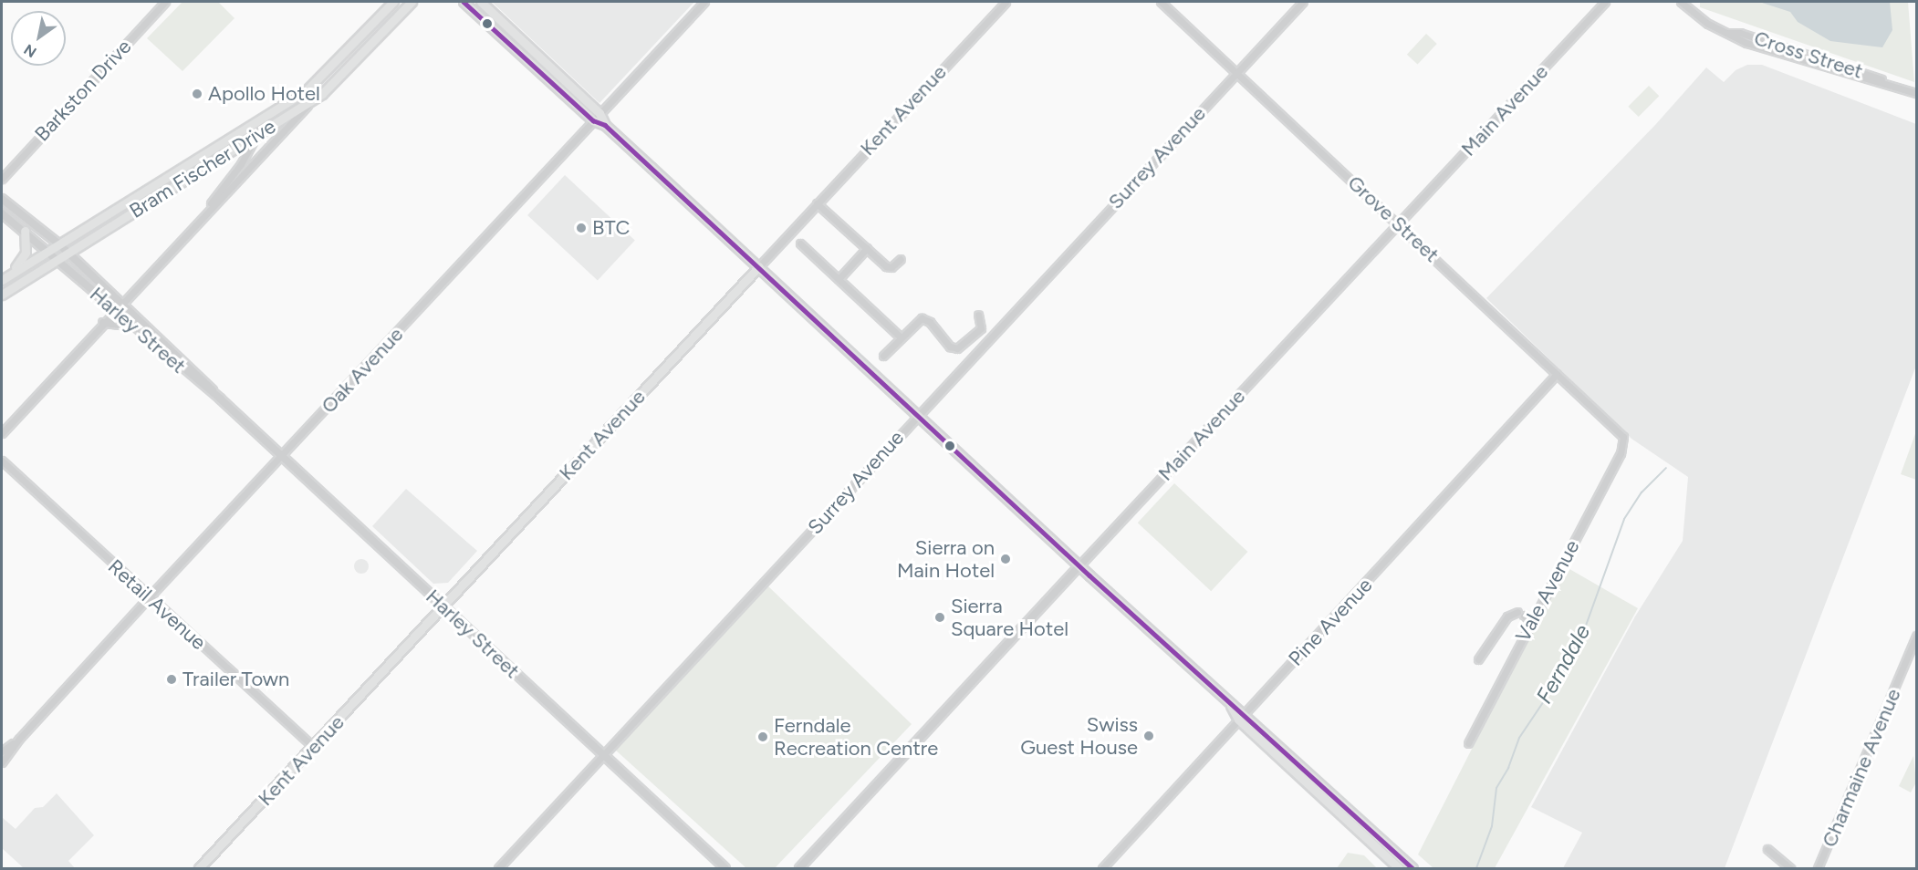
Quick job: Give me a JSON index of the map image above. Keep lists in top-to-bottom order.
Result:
{
  "streets": {
    "main road": ["Kent Avenue", "Bram Fischer Drive"],
    "street": [
      "Cross Street",
      "Barkston Drive",
      "Main Avenue",
      "Surrey Avenue",
      "Grove Street",
      "Harley Street",
      "Oak Avenue",
      "Vale Avenue",
      "Retail Avenue",
      "Pine Avenue",
      "Charmaine Avenue"
    ]
  },
  "crossings": [
    ["Kent Avenue", "Harley Street"],
    ["Kent Avenue", "Retail Avenue"],
    ["Main Avenue", "Grove Street"],
    ["Surrey Avenue", "Grove Street"],
    ["Surrey Avenue", "Harley Street"],
    ["Bram Fischer Drive", "Harley Street"],
    ["Grove Street", "Vale Avenue"],
    ["Grove Street", "Pine Avenue"],
    ["Harley Street", "Oak Avenue"],
    ["Oak Avenue", "Retail Avenue"]
  ],
  "water": ["Ferndale"],
  "places": [
    "Apollo Hotel",
    "BTC",
    "Sierra on Main Hotel",
    "Sierra Square Hotel",
    "Trailer Town",
    "Swiss Guest House",
    "Ferndale Recreation Centre"
  ],
  "north": "bottom left"
}
